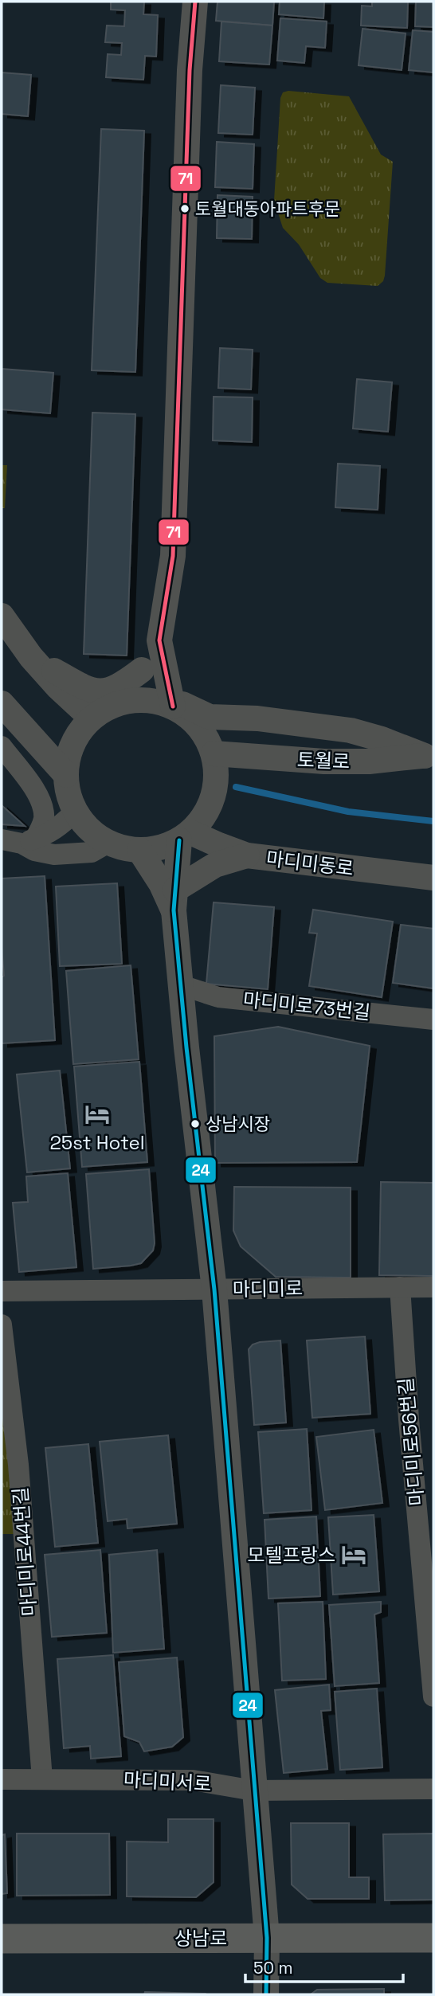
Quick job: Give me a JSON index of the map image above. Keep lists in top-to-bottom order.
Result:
{
  "streets": {
    "main road": ["상남로"],
    "street": [
      "토월로",
      "마디미동로",
      "마디미로73번길",
      "마디미로",
      "마디미로56번길",
      "마디미로44번길",
      "마디미서로"
    ]
  },
  "crossings": [
    ["토월로", "마디미동로"],
    ["마디미로", "마디미로56번길"],
    ["마디미로44번길", "마디미서로"]
  ],
  "places": {
    "other": ["토월대동아파트후문", "상남시장"],
    "hotel": ["25st Hotel", "모텔프랑스"]
  },
  "lines": ["transit line 71", "transit line 24"],
  "scale_bar": "50 m"
}
